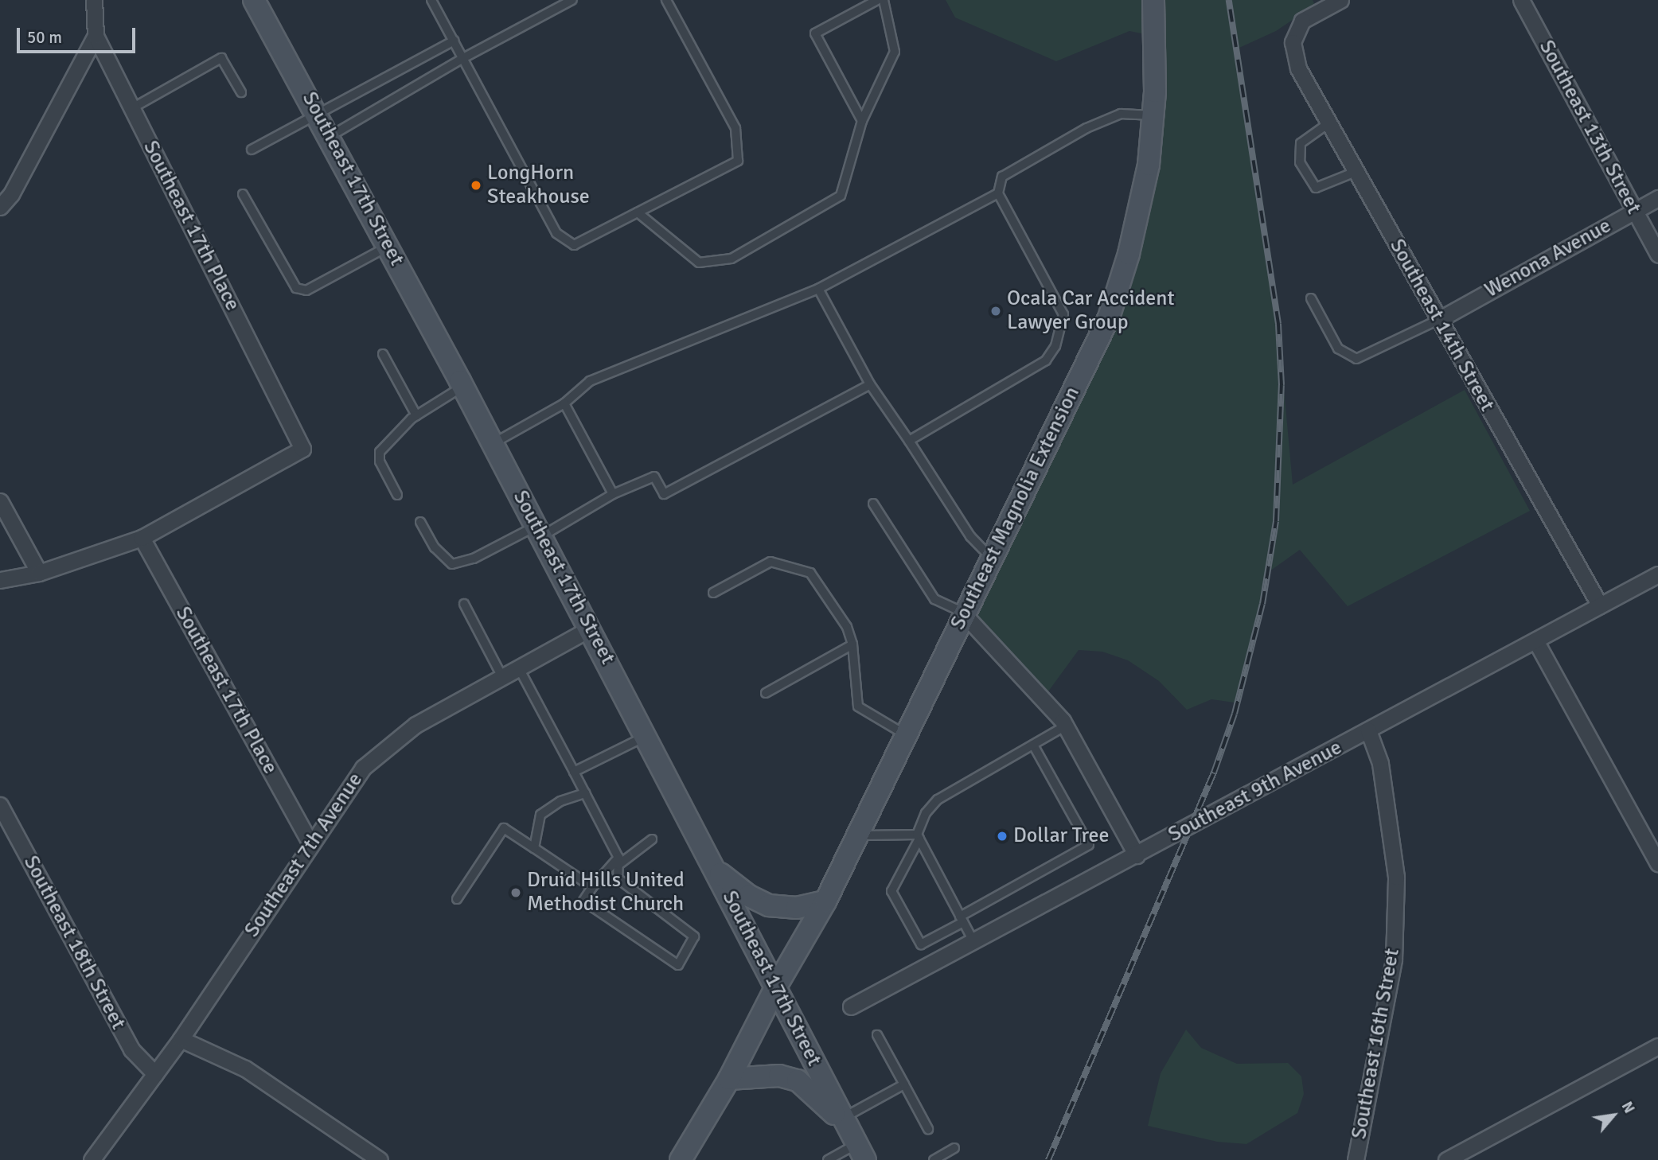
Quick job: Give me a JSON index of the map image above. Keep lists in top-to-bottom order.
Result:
{
  "streets": {
    "main road": ["Southeast 17th Street", "Southeast Magnolia Extension"],
    "street": [
      "Southeast 13th Street",
      "Southeast 17th Place",
      "Wenona Avenue",
      "Southeast 14th Street",
      "Southeast 9th Avenue",
      "Southeast 7th Avenue",
      "Southeast 18th Street",
      "Southeast 16th Street"
    ]
  },
  "crossings": [
    ["Southeast 13th Street", "Wenona Avenue"],
    ["Southeast 17th Street", "Southeast Magnolia Extension"],
    ["Southeast 17th Street", "Southeast 7th Avenue"],
    ["Southeast 17th Place", "Southeast 7th Avenue"],
    ["Wenona Avenue", "Southeast 14th Street"],
    ["Southeast 14th Street", "Southeast 9th Avenue"],
    ["Southeast 9th Avenue", "Southeast 16th Street"],
    ["Southeast 7th Avenue", "Southeast 18th Street"]
  ],
  "places": [
    "LongHorn Steakhouse",
    "Ocala Car Accident Lawyer Group",
    "Dollar Tree",
    "Druid Hills United Methodist Church"
  ],
  "scale_bar": "50 m",
  "north": "top right"
}
